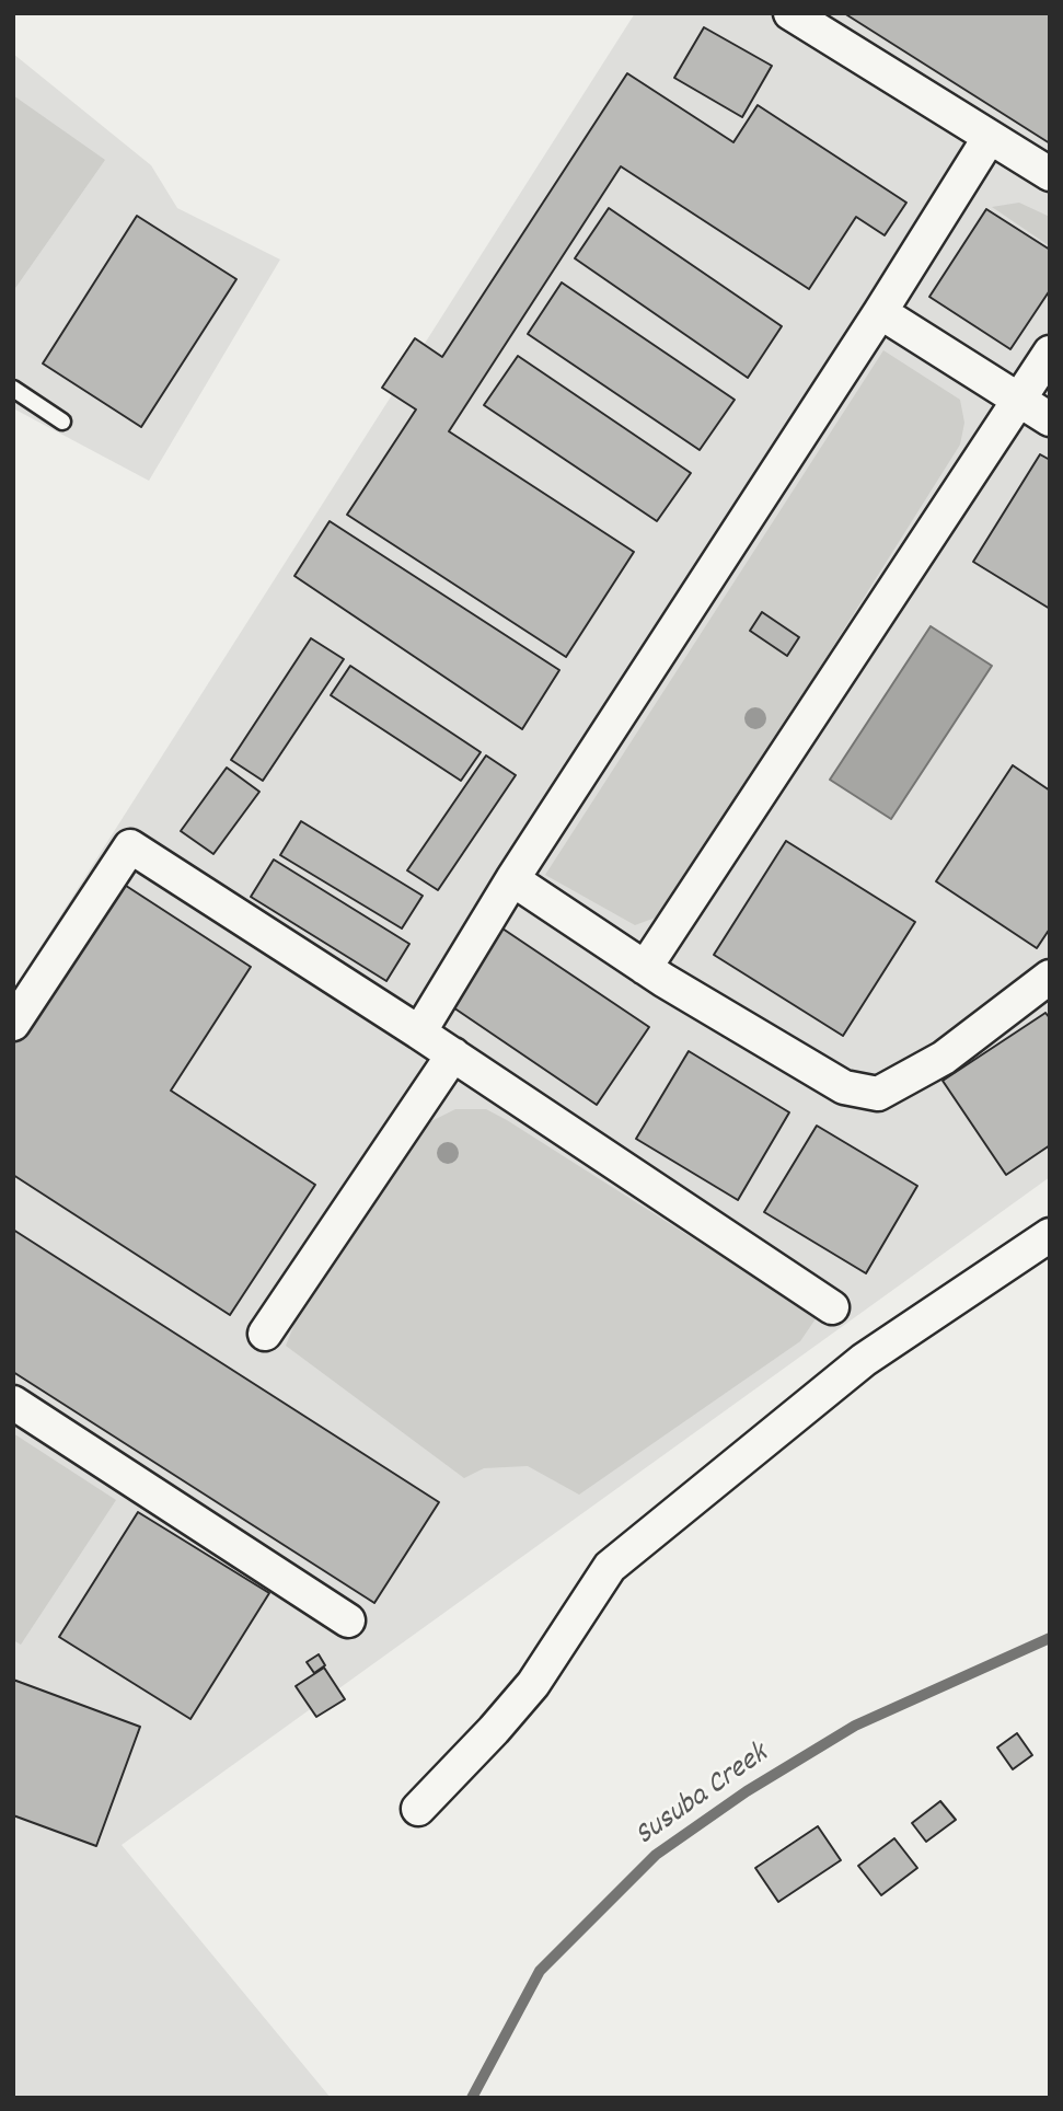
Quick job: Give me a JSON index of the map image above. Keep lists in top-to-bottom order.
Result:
{
  "water": ["Susuba Creek"]
}
